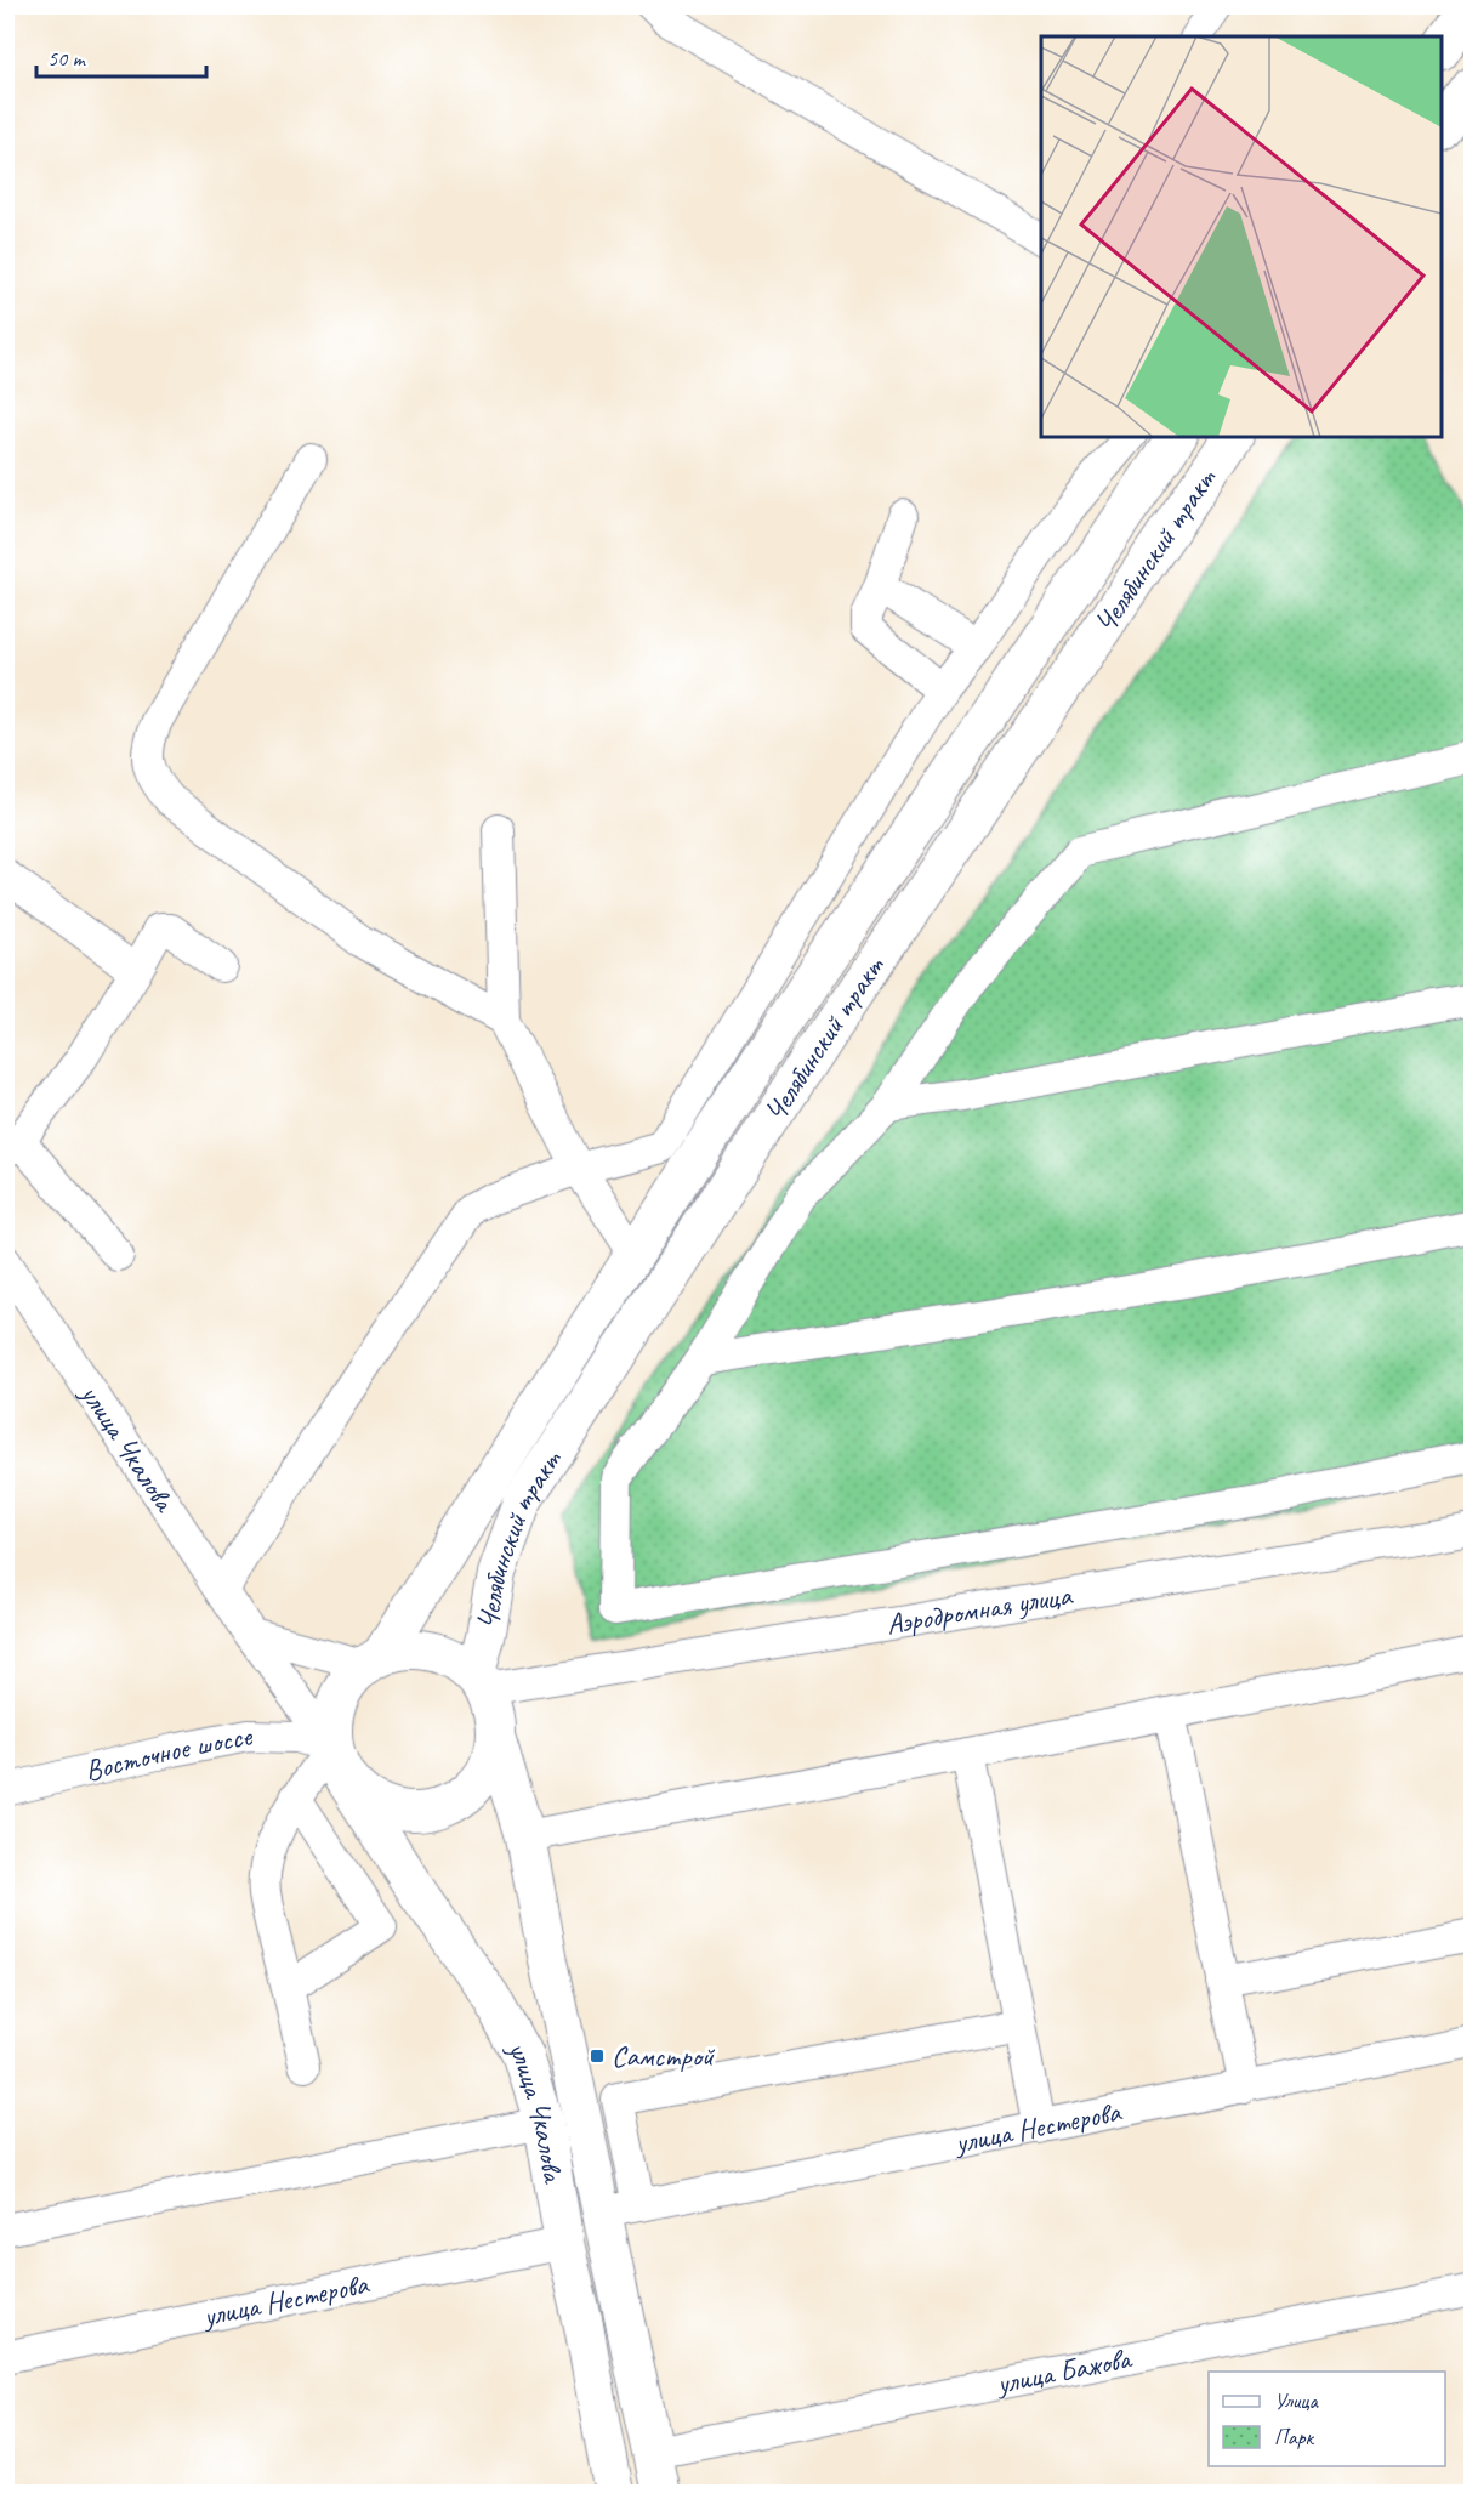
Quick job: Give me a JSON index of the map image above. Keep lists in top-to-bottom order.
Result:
{
  "streets": {
    "main road": ["Челябинский тракт", "улица Чкалова"],
    "street": [
      "Аэродромная улица",
      "Восточное шоссе",
      "улица Нестерова",
      "улица Бажова"
    ]
  },
  "crossings": [
    ["Челябинский тракт", "улица Чкалова"],
    ["Челябинский тракт", "Аэродромная улица"],
    ["Челябинский тракт", "Восточное шоссе"],
    ["улица Чкалова", "Аэродромная улица"],
    ["улица Чкалова", "Восточное шоссе"],
    ["улица Чкалова", "улица Нестерова"],
    ["улица Чкалова", "улица Бажова"],
    ["Аэродромная улица", "Восточное шоссе"]
  ],
  "places": {
    "transit": ["Самстрой"]
  },
  "legend": ["Улица", "Парк"],
  "scale_bar": "50 m"
}
